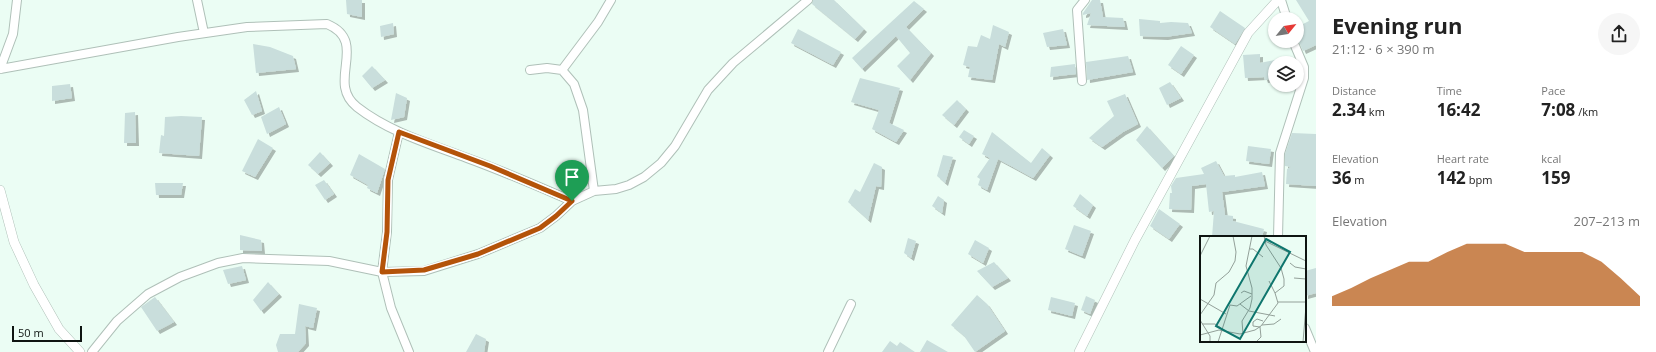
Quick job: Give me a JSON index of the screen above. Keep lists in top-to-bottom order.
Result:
{
  "scale_bar": "50 m",
  "north": "top right",
  "page": {
    "heading": ["Evening run", "21:12 · 6 × 390 m"],
    "stats": [
      ["Distance", "2.34 km"],
      ["Time", "16:42"],
      ["Pace", "7:08 /km"],
      ["Elevation", "36 m"],
      ["Heart rate", "142 bpm"],
      ["kcal", "159"]
    ],
    "chart": ["Elevation", "207–213 m"],
    "scale": "50 m"
  }
}
